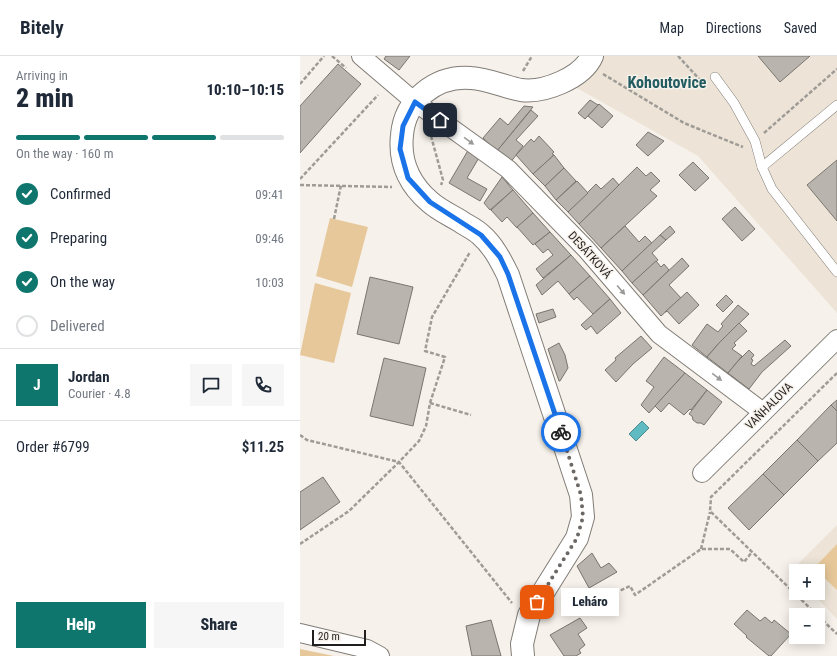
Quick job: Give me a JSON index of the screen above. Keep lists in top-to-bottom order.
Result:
{
  "streets": {
    "street": ["DESÁTKOVÁ", "VAŇHALOVA"]
  },
  "crossings": [
    ["DESÁTKOVÁ", "VAŇHALOVA"]
  ],
  "one_way": ["DESÁTKOVÁ"],
  "districts": ["Kohoutovice"],
  "places": ["Leháro"],
  "scale_bar": "20 m",
  "page": {
    "header": "Bitely",
    "nav": ["Map", "Directions", "Saved"],
    "heading": ["2 min", "Arriving in", "10:10–10:15"],
    "panel": [
      "Jordan",
      "Courier · 4.8",
      "Order #6799",
      "$11.25"
    ],
    "bar": "On the way · 160 m",
    "list": [
      ["Confirmed", "09:41"],
      ["Preparing", "09:46"],
      ["On the way", "10:03"],
      "Delivered"
    ],
    "round": "J",
    "map_buttons": ["+", "−"],
    "bubble": "Leháro",
    "buttons": ["Help", "Share"],
    "scale": "20 m"
  }
}
